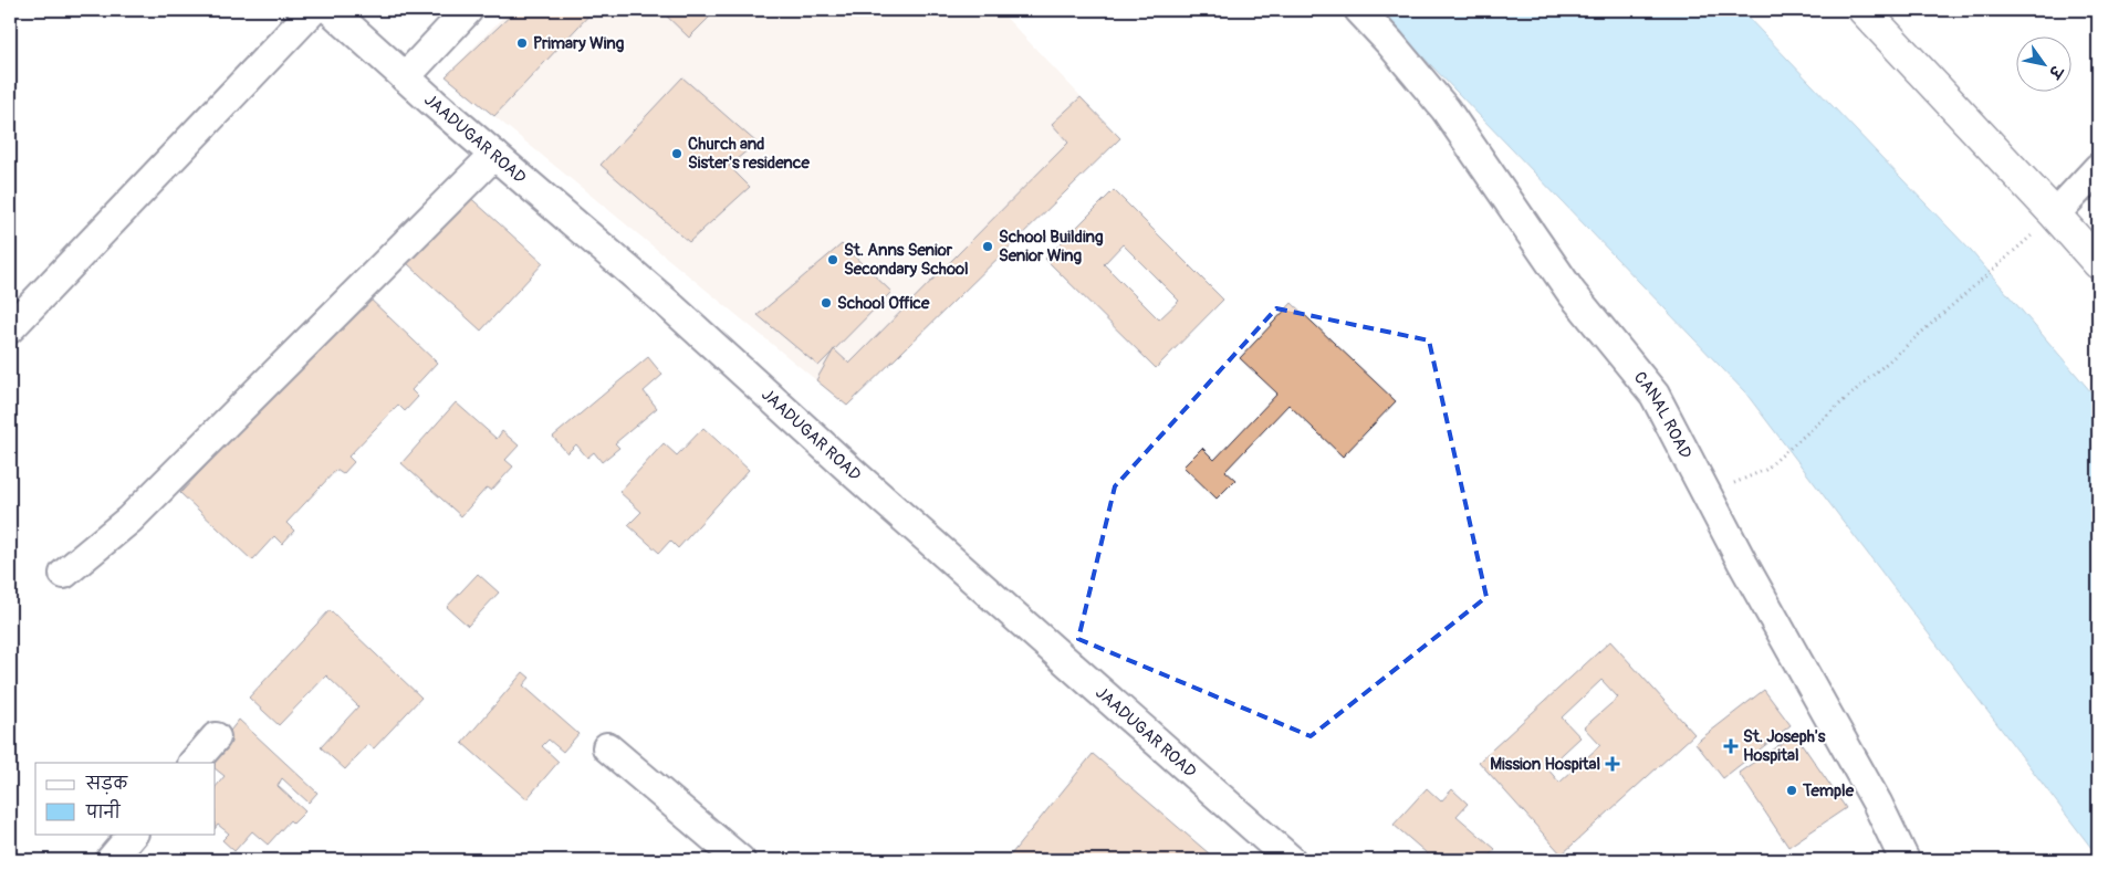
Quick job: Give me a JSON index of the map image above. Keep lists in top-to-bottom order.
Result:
{
  "streets": {
    "street": ["JAADUGAR ROAD", "CANAL ROAD"]
  },
  "places": {
    "other": [
      "Primary Wing",
      "Church and Sister's residence",
      "School Building Senior Wing",
      "St. Anns Senior Secondary School",
      "School Office",
      "Temple"
    ],
    "health": ["St. Joseph's Hospital", "Mission Hospital"]
  },
  "legend": ["सड़क", "पानी"],
  "north": "bottom right"
}
